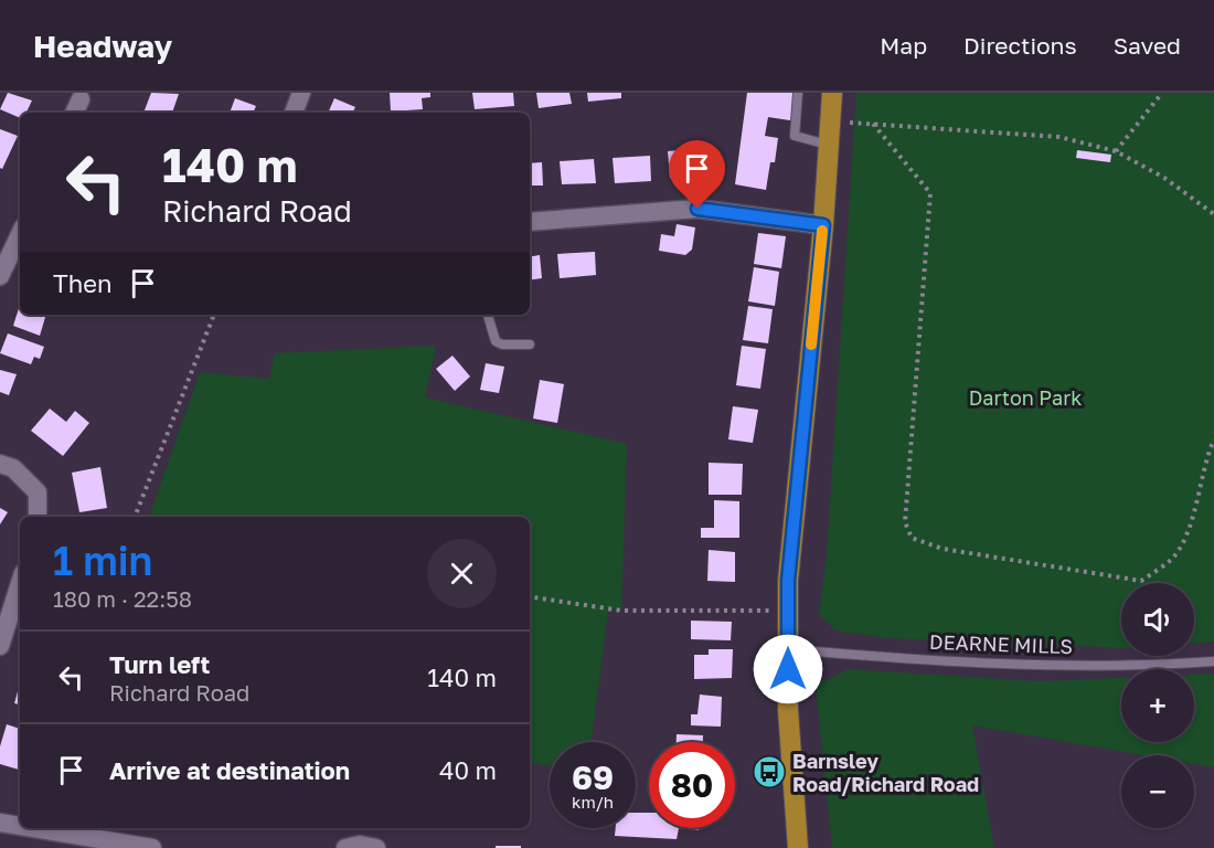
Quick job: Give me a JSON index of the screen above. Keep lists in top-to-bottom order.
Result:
{
  "streets": {
    "lane": ["DEARNE MILLS"]
  },
  "parks": ["Darton Park"],
  "places": {
    "bus stop": ["Barnsley Road/Richard Road"]
  },
  "page": {
    "header": "Headway",
    "nav": ["Map", "Directions", "Saved"],
    "turn": ["140 m", "Richard Road"],
    "then": "Then",
    "heading": ["1 min", "180 m · 22:58"],
    "map_buttons": ["+", "−"],
    "list": [
      {
        "name": "Turn left",
        "note": "Richard Road",
        "value": "140 m"
      },
      {
        "name": "Arrive at destination",
        "value": "40 m"
      }
    ],
    "speed": "69 km/h",
    "limit": "80"
  }
}
